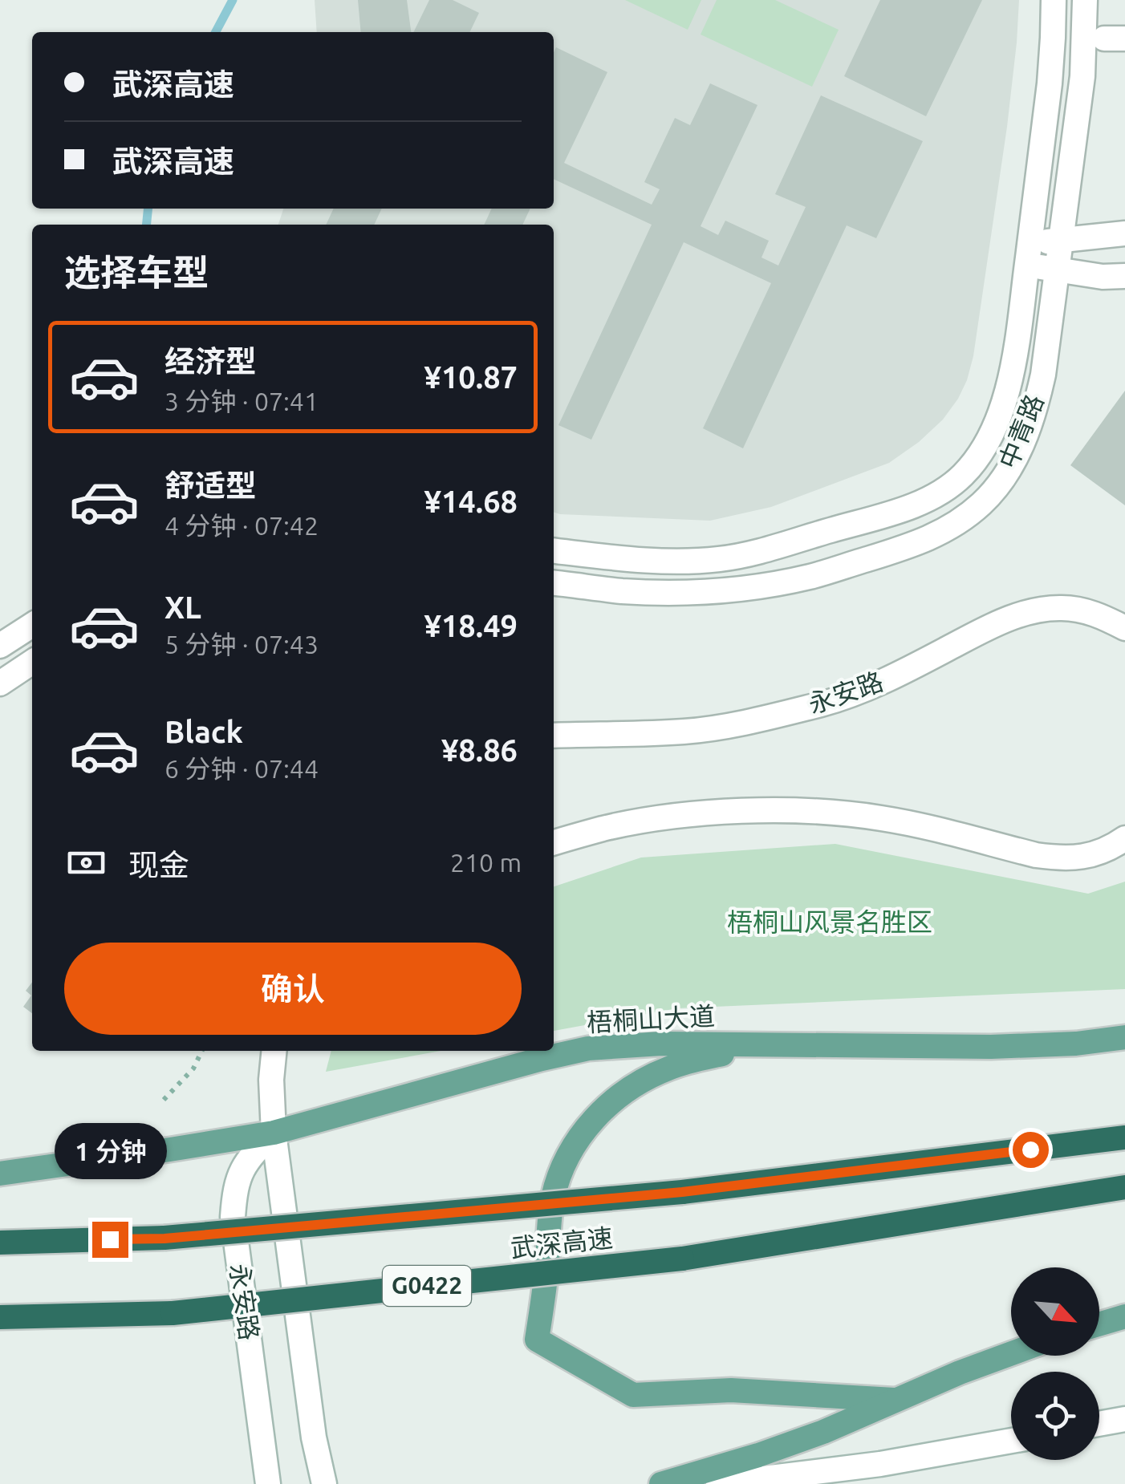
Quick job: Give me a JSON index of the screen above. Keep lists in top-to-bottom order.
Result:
{
  "streets": {
    "highway": ["武深高速", "G0422"],
    "main road": ["梧桐山大道"],
    "street": ["中青路", "永安路"]
  },
  "crossings": [
    ["永安路", "梧桐山大道"]
  ],
  "parks": ["梧桐山风景名胜区"],
  "north": "bottom right",
  "page": {
    "banner": ["武深高速", "武深高速"],
    "heading": "选择车型",
    "list": [
      {
        "name": "经济型",
        "note": "3 分钟 · 07:41",
        "value": "¥10.87"
      },
      {
        "name": "舒适型",
        "note": "4 分钟 · 07:42",
        "value": "¥14.68"
      },
      {
        "name": "XL",
        "note": "5 分钟 · 07:43",
        "value": "¥18.49"
      },
      {
        "name": "Black",
        "note": "6 分钟 · 07:44",
        "value": "¥8.86"
      }
    ],
    "pay": ["现金", "210 m"],
    "buttons": "确认",
    "bubble": "1 分钟"
  }
}
